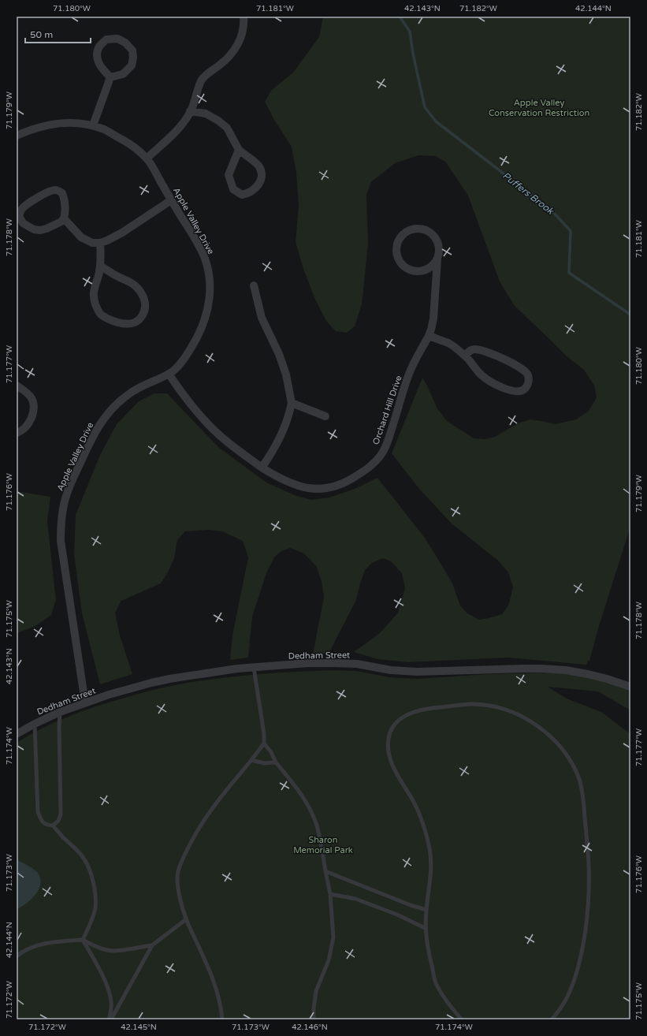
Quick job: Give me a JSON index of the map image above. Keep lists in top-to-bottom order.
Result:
{
  "streets": {
    "street": ["Apple Valley Drive", "Orchard Hill Drive", "Dedham Street"]
  },
  "crossings": [
    ["Apple Valley Drive", "Orchard Hill Drive"],
    ["Apple Valley Drive", "Dedham Street"]
  ],
  "water": ["Puffers Brook"],
  "parks": ["Apple Valley Conservation Restriction", "Sharon Memorial Park"],
  "scale_bar": "50 m",
  "coordinates": [
    "71.180°W",
    "71.181°W",
    "42.143°N",
    "71.182°W",
    "42.144°N",
    "71.179°W",
    "71.178°W",
    "71.177°W",
    "71.176°W",
    "71.175°W",
    "71.174°W",
    "71.173°W",
    "71.172°W",
    "42.145°N",
    "42.146°N"
  ]
}
